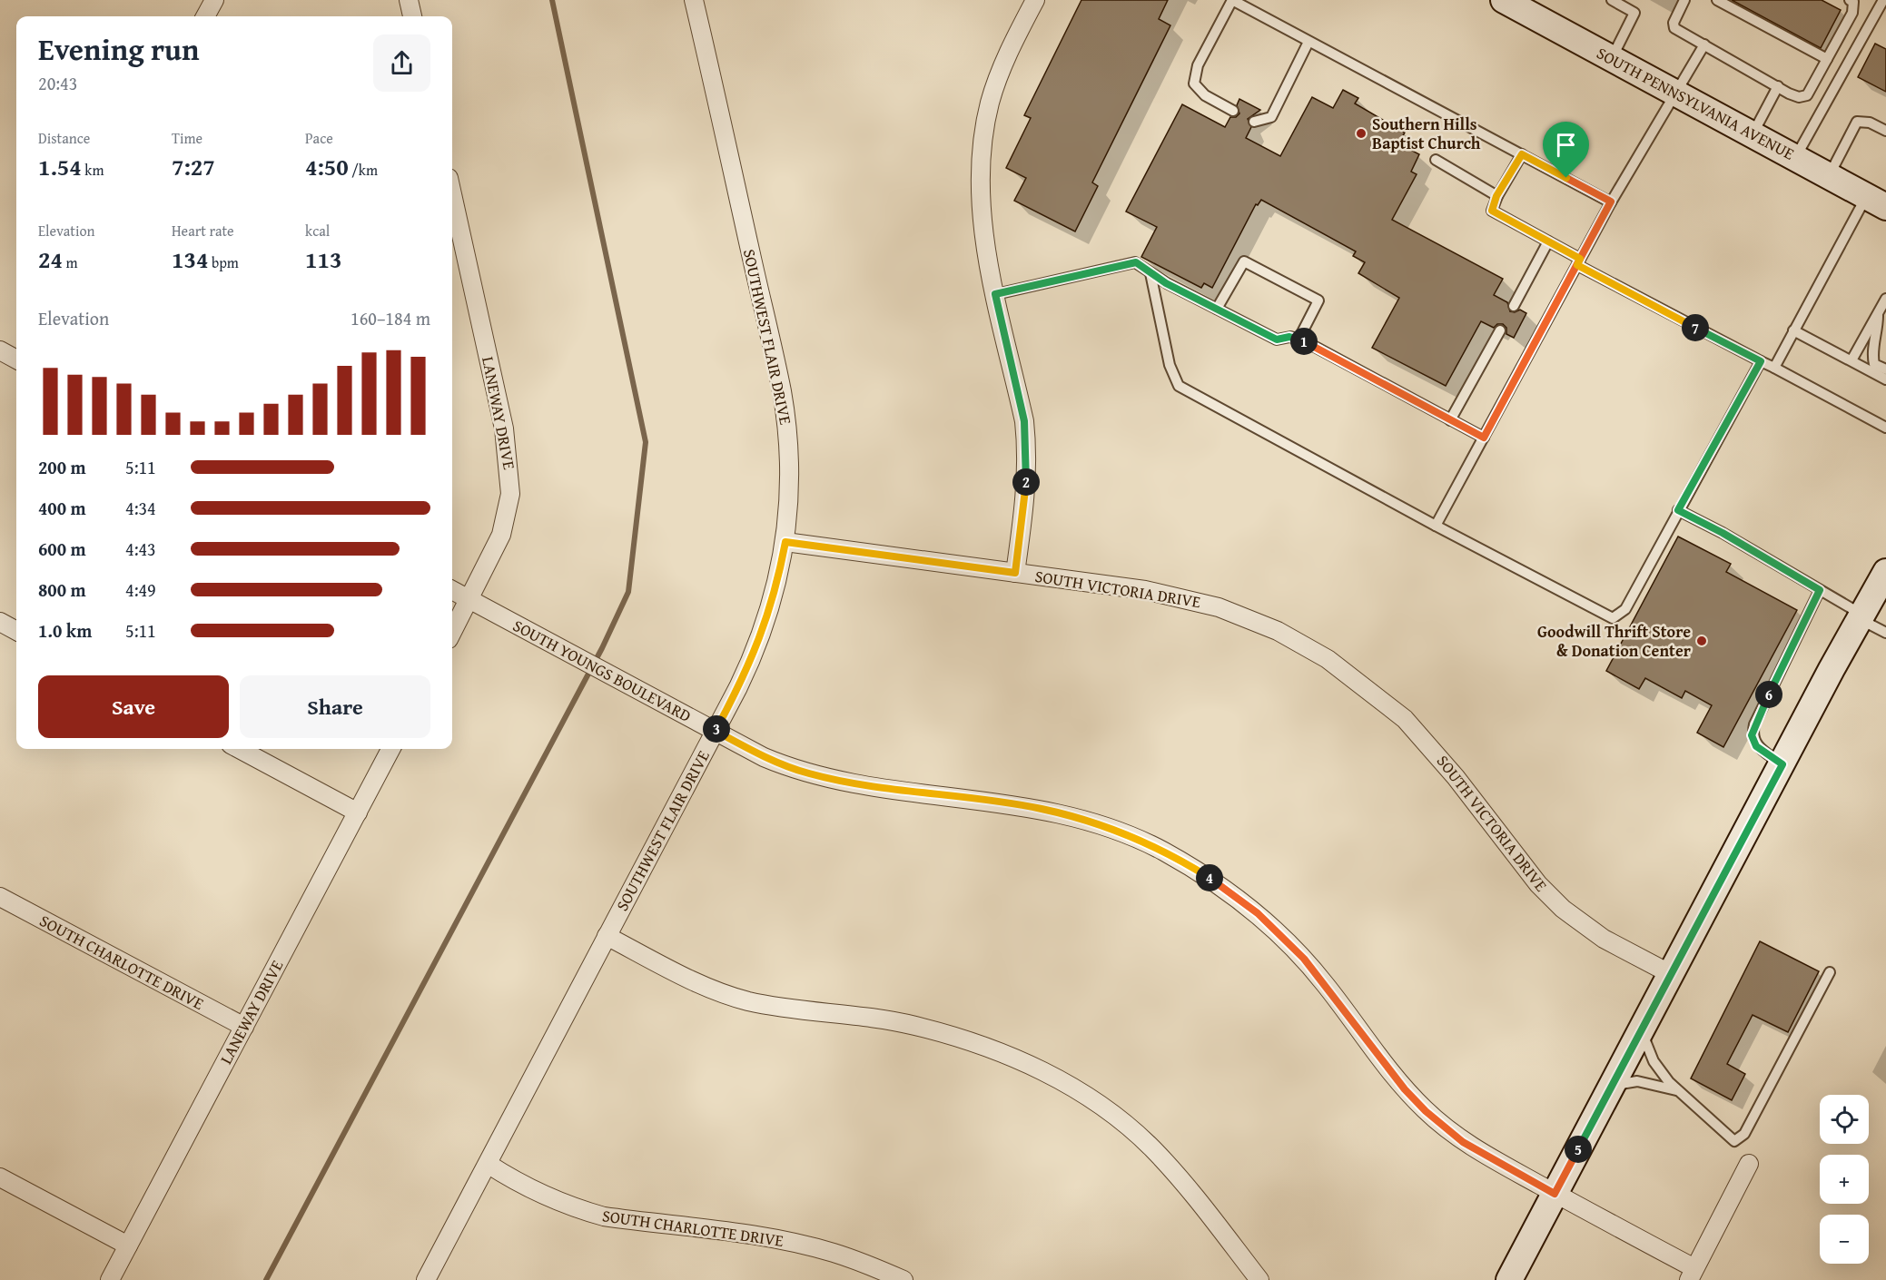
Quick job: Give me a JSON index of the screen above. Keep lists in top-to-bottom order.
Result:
{
  "streets": {
    "main road": ["SOUTH PENNSYLVANIA AVENUE"],
    "street": [
      "SOUTHWEST FLAIR DRIVE",
      "LANEWAY DRIVE",
      "SOUTH VICTORIA DRIVE",
      "SOUTH YOUNGS BOULEVARD",
      "SOUTH CHARLOTTE DRIVE"
    ]
  },
  "crossings": [
    ["SOUTHWEST FLAIR DRIVE", "SOUTH VICTORIA DRIVE"],
    ["SOUTHWEST FLAIR DRIVE", "SOUTH YOUNGS BOULEVARD"],
    ["SOUTHWEST FLAIR DRIVE", "SOUTH CHARLOTTE DRIVE"],
    ["LANEWAY DRIVE", "SOUTH YOUNGS BOULEVARD"],
    ["LANEWAY DRIVE", "SOUTH CHARLOTTE DRIVE"]
  ],
  "places": ["Southern Hills Baptist Church", "Goodwill Thrift Store & Donation Center"],
  "page": {
    "heading": ["Evening run", "20:43"],
    "stats": [
      ["Distance", "1.54 km"],
      ["Time", "7:27"],
      ["Pace", "4:50 /km"],
      ["Elevation", "24 m"],
      ["Heart rate", "134 bpm"],
      ["kcal", "113"]
    ],
    "chart": ["Elevation", "160–184 m"],
    "pins": [
      "7",
      "1",
      "2",
      "6",
      "3",
      "4",
      "5"
    ],
    "list": [
      {
        "name": "200 m",
        "note": "5:11"
      },
      {
        "name": "400 m",
        "note": "4:34"
      },
      {
        "name": "600 m",
        "note": "4:43"
      },
      {
        "name": "800 m",
        "note": "4:49"
      },
      {
        "name": "1.0 km",
        "note": "5:11"
      }
    ],
    "buttons": ["Save", "Share"],
    "map_buttons": ["+", "−"]
  }
}
